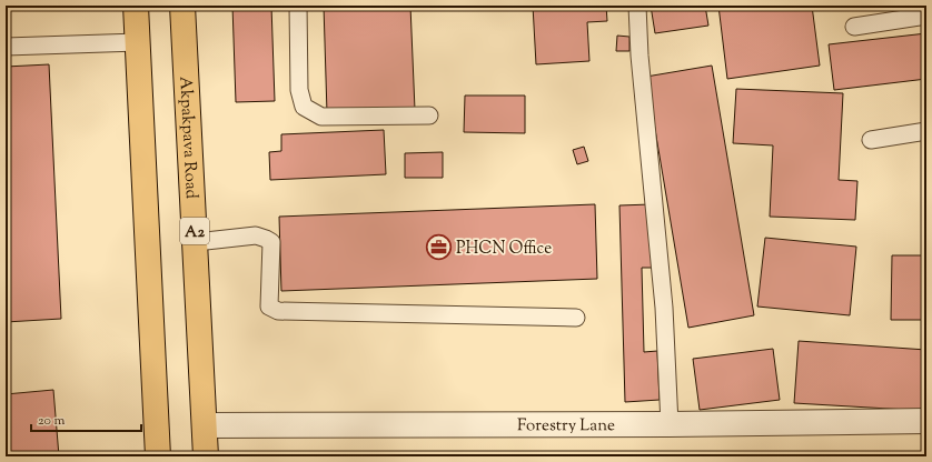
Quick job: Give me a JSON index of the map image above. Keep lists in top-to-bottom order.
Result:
{
  "streets": {
    "highway": ["Akpakpava Road", "A2"],
    "street": ["Forestry Lane"]
  },
  "crossings": [
    ["Akpakpava Road", "Forestry Lane"]
  ],
  "places": {
    "office": ["PHCN Office"]
  },
  "scale_bar": "20 m"
}
